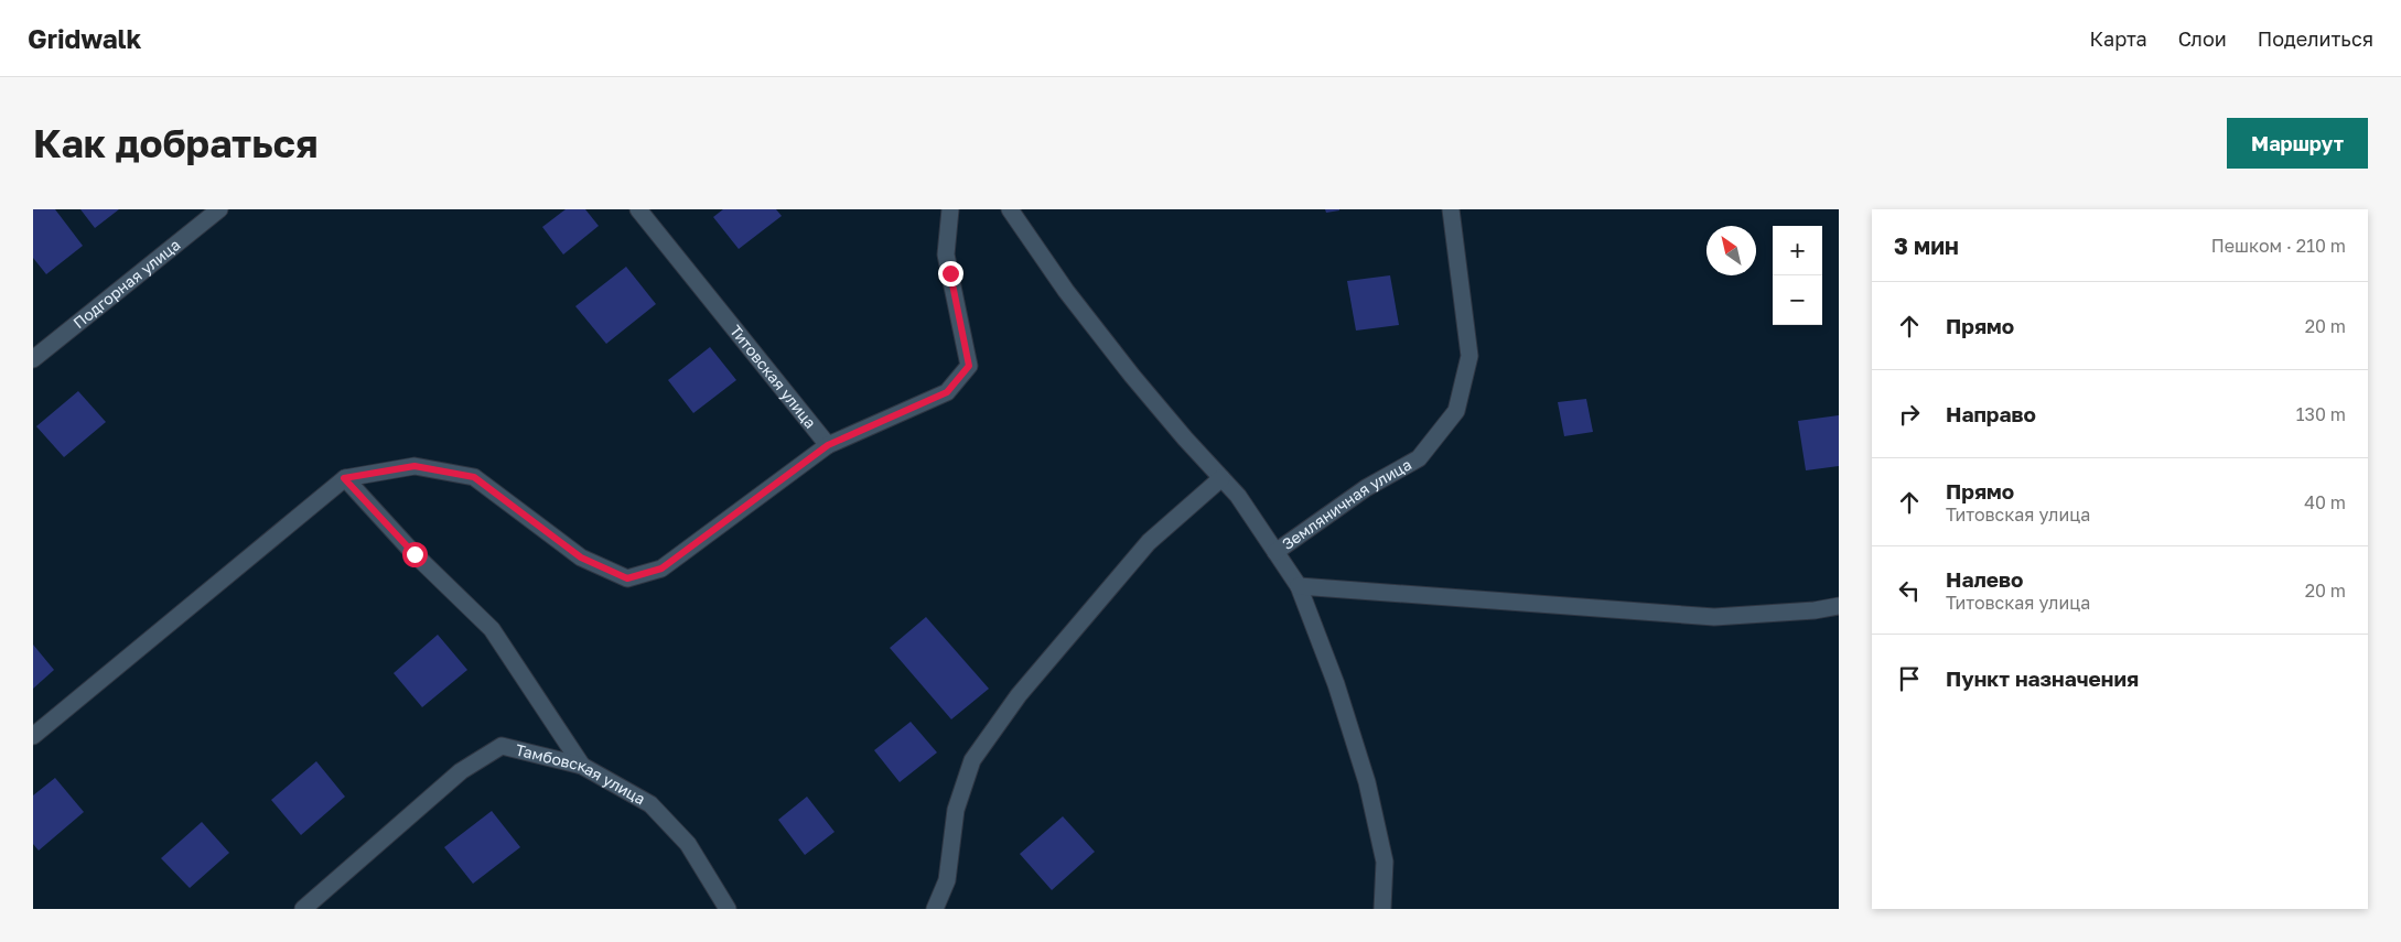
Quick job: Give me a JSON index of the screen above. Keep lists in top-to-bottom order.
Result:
{
  "streets": {
    "street": [
      "Подгорная улица",
      "Титовская улица",
      "Земляничная улица",
      "Тамбовская улица"
    ]
  },
  "north": "top left",
  "page": {
    "header": "Gridwalk",
    "nav": ["Карта", "Слои", "Поделиться"],
    "buttons": "Маршрут",
    "title": "Как добраться",
    "heading": ["3 мин", "Пешком · 210 m"],
    "map_buttons": ["+", "−"],
    "list": [
      ["Прямо", "20 m"],
      ["Направо", "130 m"],
      ["Прямо", "Титовская улица", "40 m"],
      ["Налево", "Титовская улица", "20 m"],
      "Пункт назначения"
    ]
  }
}
